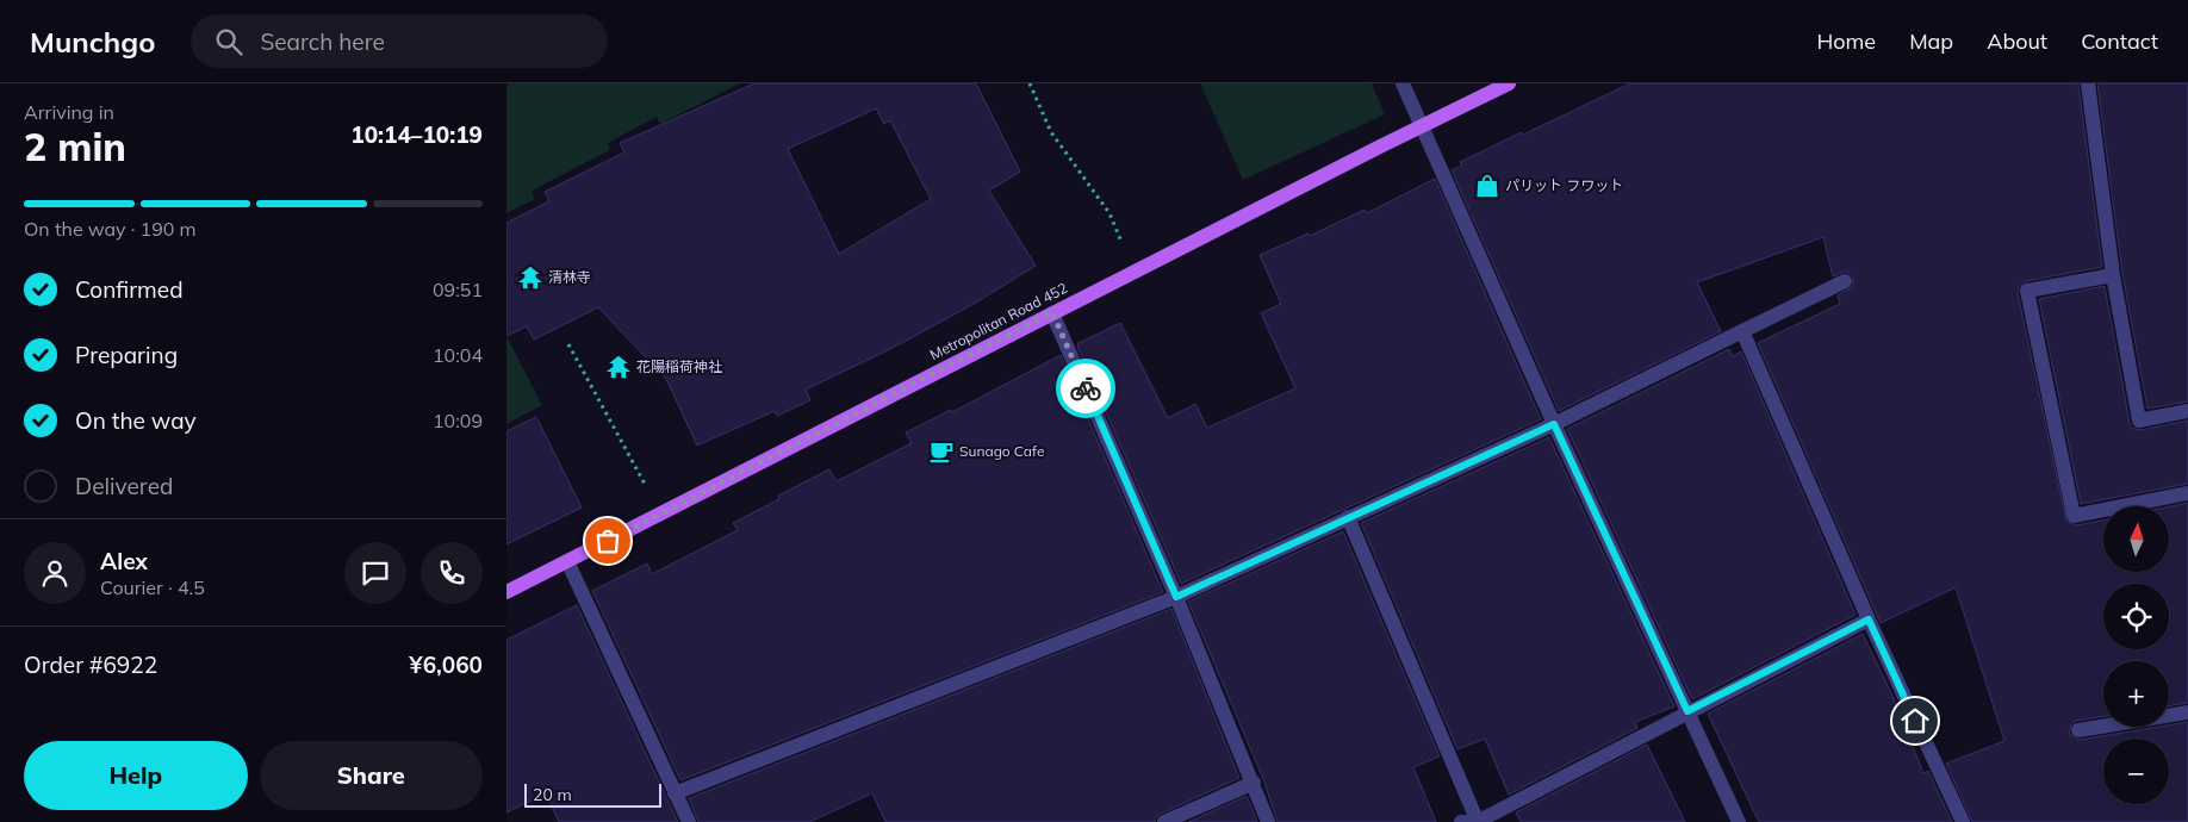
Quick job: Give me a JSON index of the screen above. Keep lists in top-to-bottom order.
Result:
{
  "streets": {
    "main road": ["Metropolitan Road 452"]
  },
  "places": {
    "shop": ["パリット フワット"],
    "temple": ["清林寺", "花陽稲荷神社"],
    "cafe": ["Sunago Cafe"]
  },
  "scale_bar": "20 m",
  "north": "top",
  "page": {
    "header": "Munchgo",
    "search": "Search here",
    "nav": [
      "Home",
      "Map",
      "About",
      "Contact"
    ],
    "heading": ["2 min", "Arriving in", "10:14–10:19"],
    "panel": [
      "Alex",
      "Courier · 4.5",
      "Order #6922",
      "¥6,060"
    ],
    "bar": "On the way · 190 m",
    "list": [
      ["Confirmed", "09:51"],
      ["Preparing", "10:04"],
      ["On the way", "10:09"],
      "Delivered"
    ],
    "map_buttons": ["+", "−"],
    "buttons": ["Help", "Share"],
    "scale": "20 m"
  }
}
